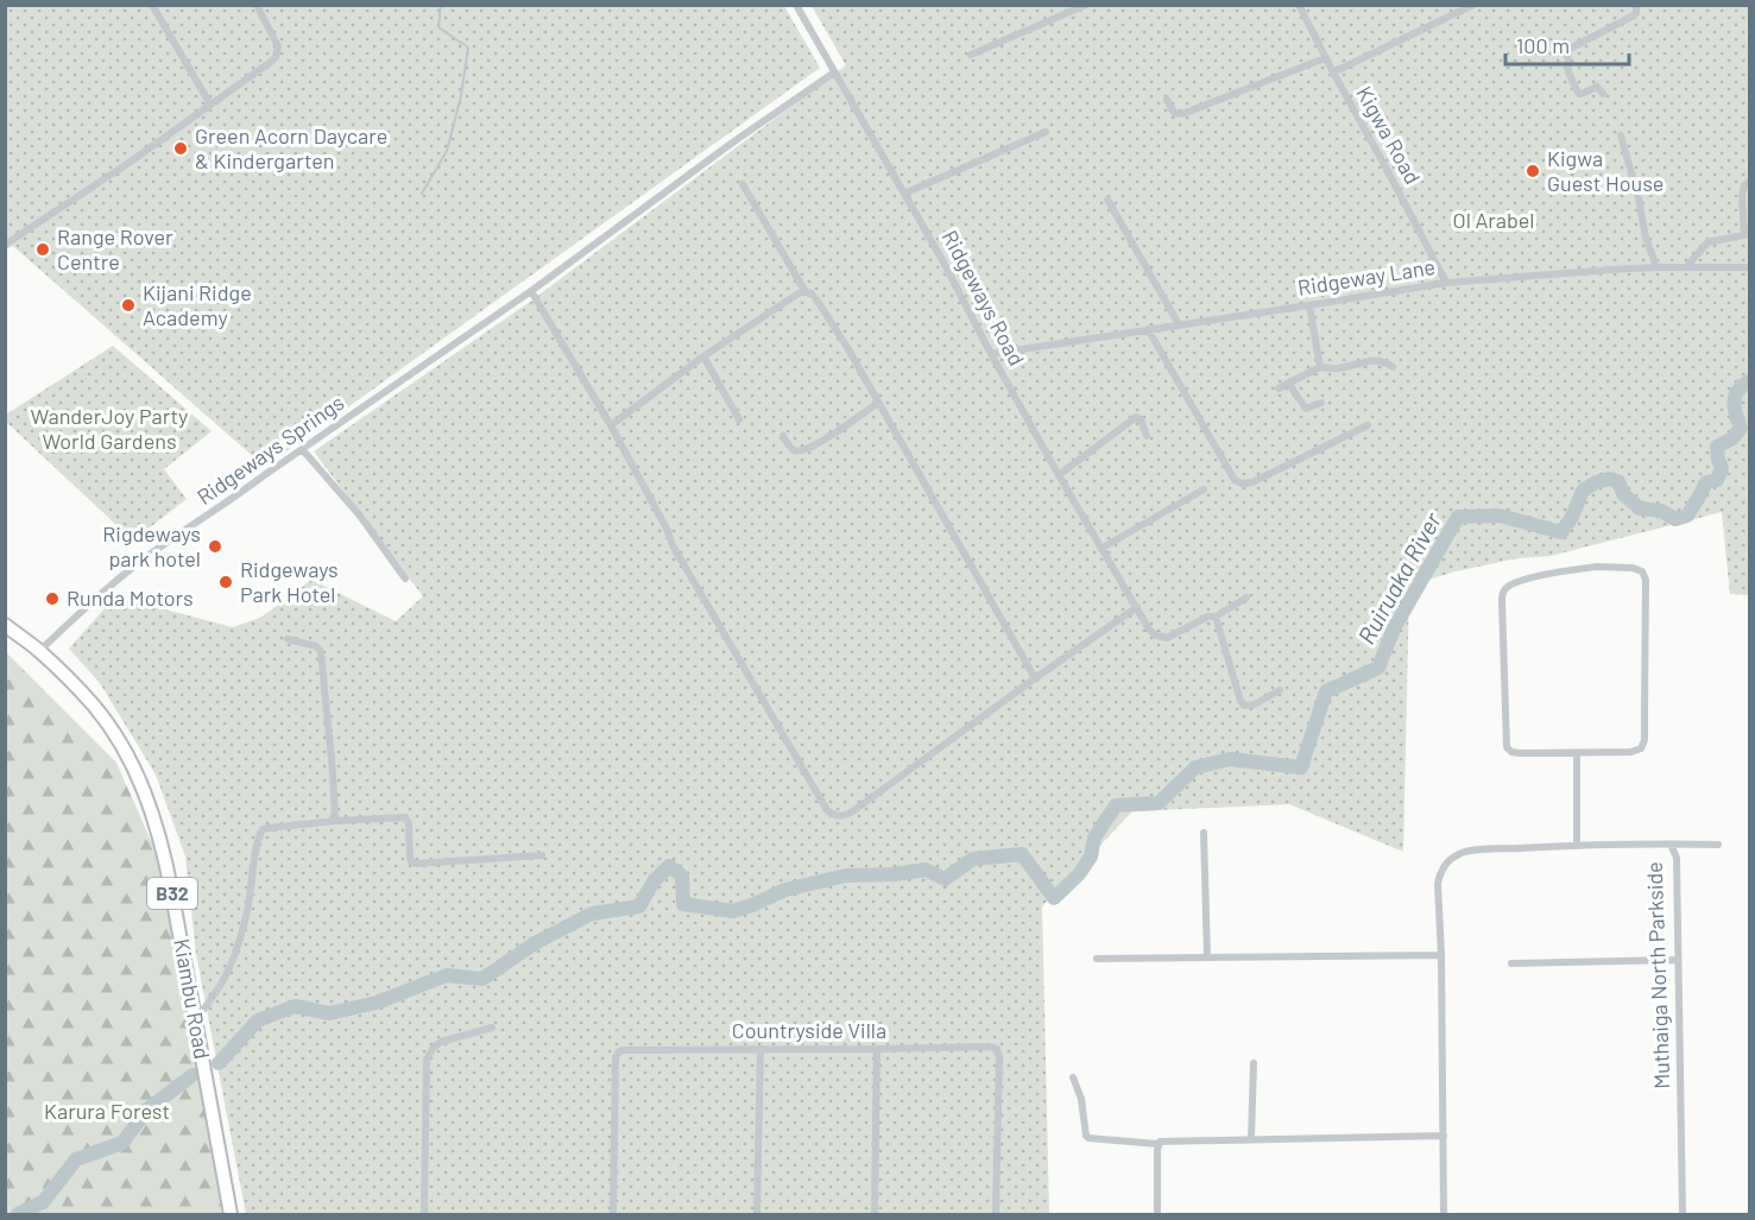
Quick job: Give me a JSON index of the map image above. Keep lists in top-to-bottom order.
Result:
{
  "streets": {
    "highway": ["B32", "Kiambu Road"],
    "street": [
      "Kigwa Road",
      "Ridgeway Lane",
      "Ridgeways Road",
      "Ridgeways Springs",
      "Muthaiga North Parkside",
      "Countryside Villa"
    ]
  },
  "crossings": [
    ["Kigwa Road", "Ridgeway Lane"],
    ["Ridgeway Lane", "Ridgeways Road"],
    ["Ridgeways Road", "Ridgeways Springs"],
    ["Ridgeways Springs", "Kiambu Road"]
  ],
  "water": ["Ruiruaka River"],
  "parks": ["Ol Arabel", "WanderJoy Party World Gardens", "Karura Forest"],
  "places": [
    "Green Acorn Daycare & Kindergarten",
    "Kigwa Guest House",
    "Range Rover Centre",
    "Kijani Ridge Academy",
    "Rigdeways park hotel",
    "Ridgeways Park Hotel",
    "Runda Motors"
  ],
  "scale_bar": "100 m"
}
